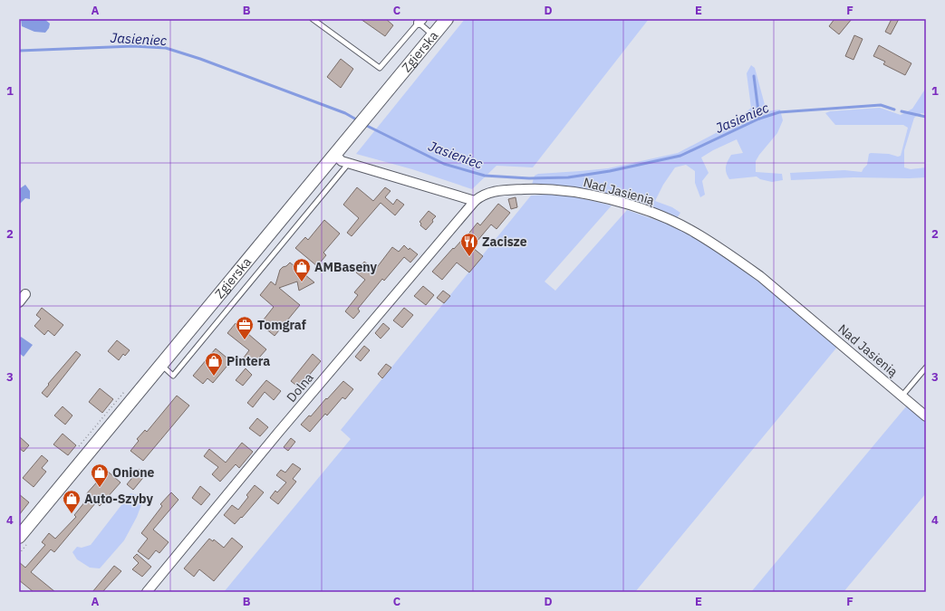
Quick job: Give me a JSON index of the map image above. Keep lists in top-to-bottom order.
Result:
{
  "streets": {
    "main road": ["Zgierska"],
    "street": ["Nad Jasienią", "Dolna"]
  },
  "crossings": [
    ["Nad Jasienią", "Dolna"]
  ],
  "water": ["Jasieniec"],
  "places": {
    "restaurant": ["Zacisze"],
    "shop": [
      "AMBaseny",
      "Pintera",
      "Onione",
      "Auto-Szyby"
    ],
    "office": ["Tomgraf"]
  },
  "grid": {
    "columns": [
      "A",
      "B",
      "C",
      "D",
      "E",
      "F"
    ],
    "rows": [
      "1",
      "2",
      "3",
      "4"
    ]
  }
}
